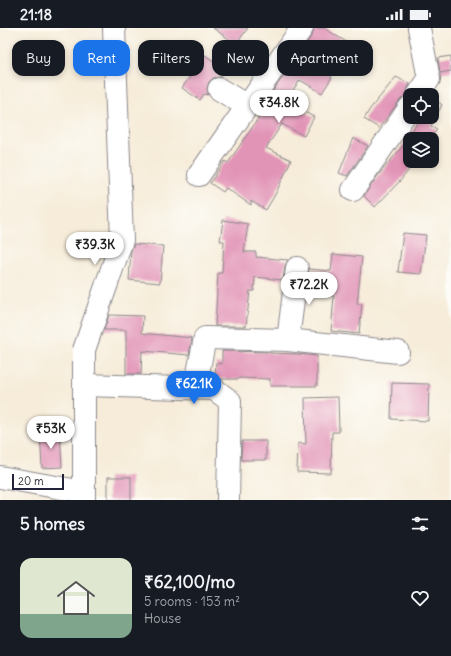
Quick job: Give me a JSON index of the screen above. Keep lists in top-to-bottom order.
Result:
{
  "scale_bar": "20 m",
  "page": {
    "status": "21:18",
    "chip": [
      "Buy",
      "Rent",
      "Filters",
      "New",
      "Apartment"
    ],
    "price": [
      "₹34.8K",
      "₹39.3K",
      "₹72.2K",
      "₹62.1K",
      "₹53K"
    ],
    "scale": "20 m",
    "heading": "5 homes",
    "list": [
      {
        "name": "₹62,100/mo",
        "note": "5 rooms · 153 m² · House"
      }
    ]
  }
}
